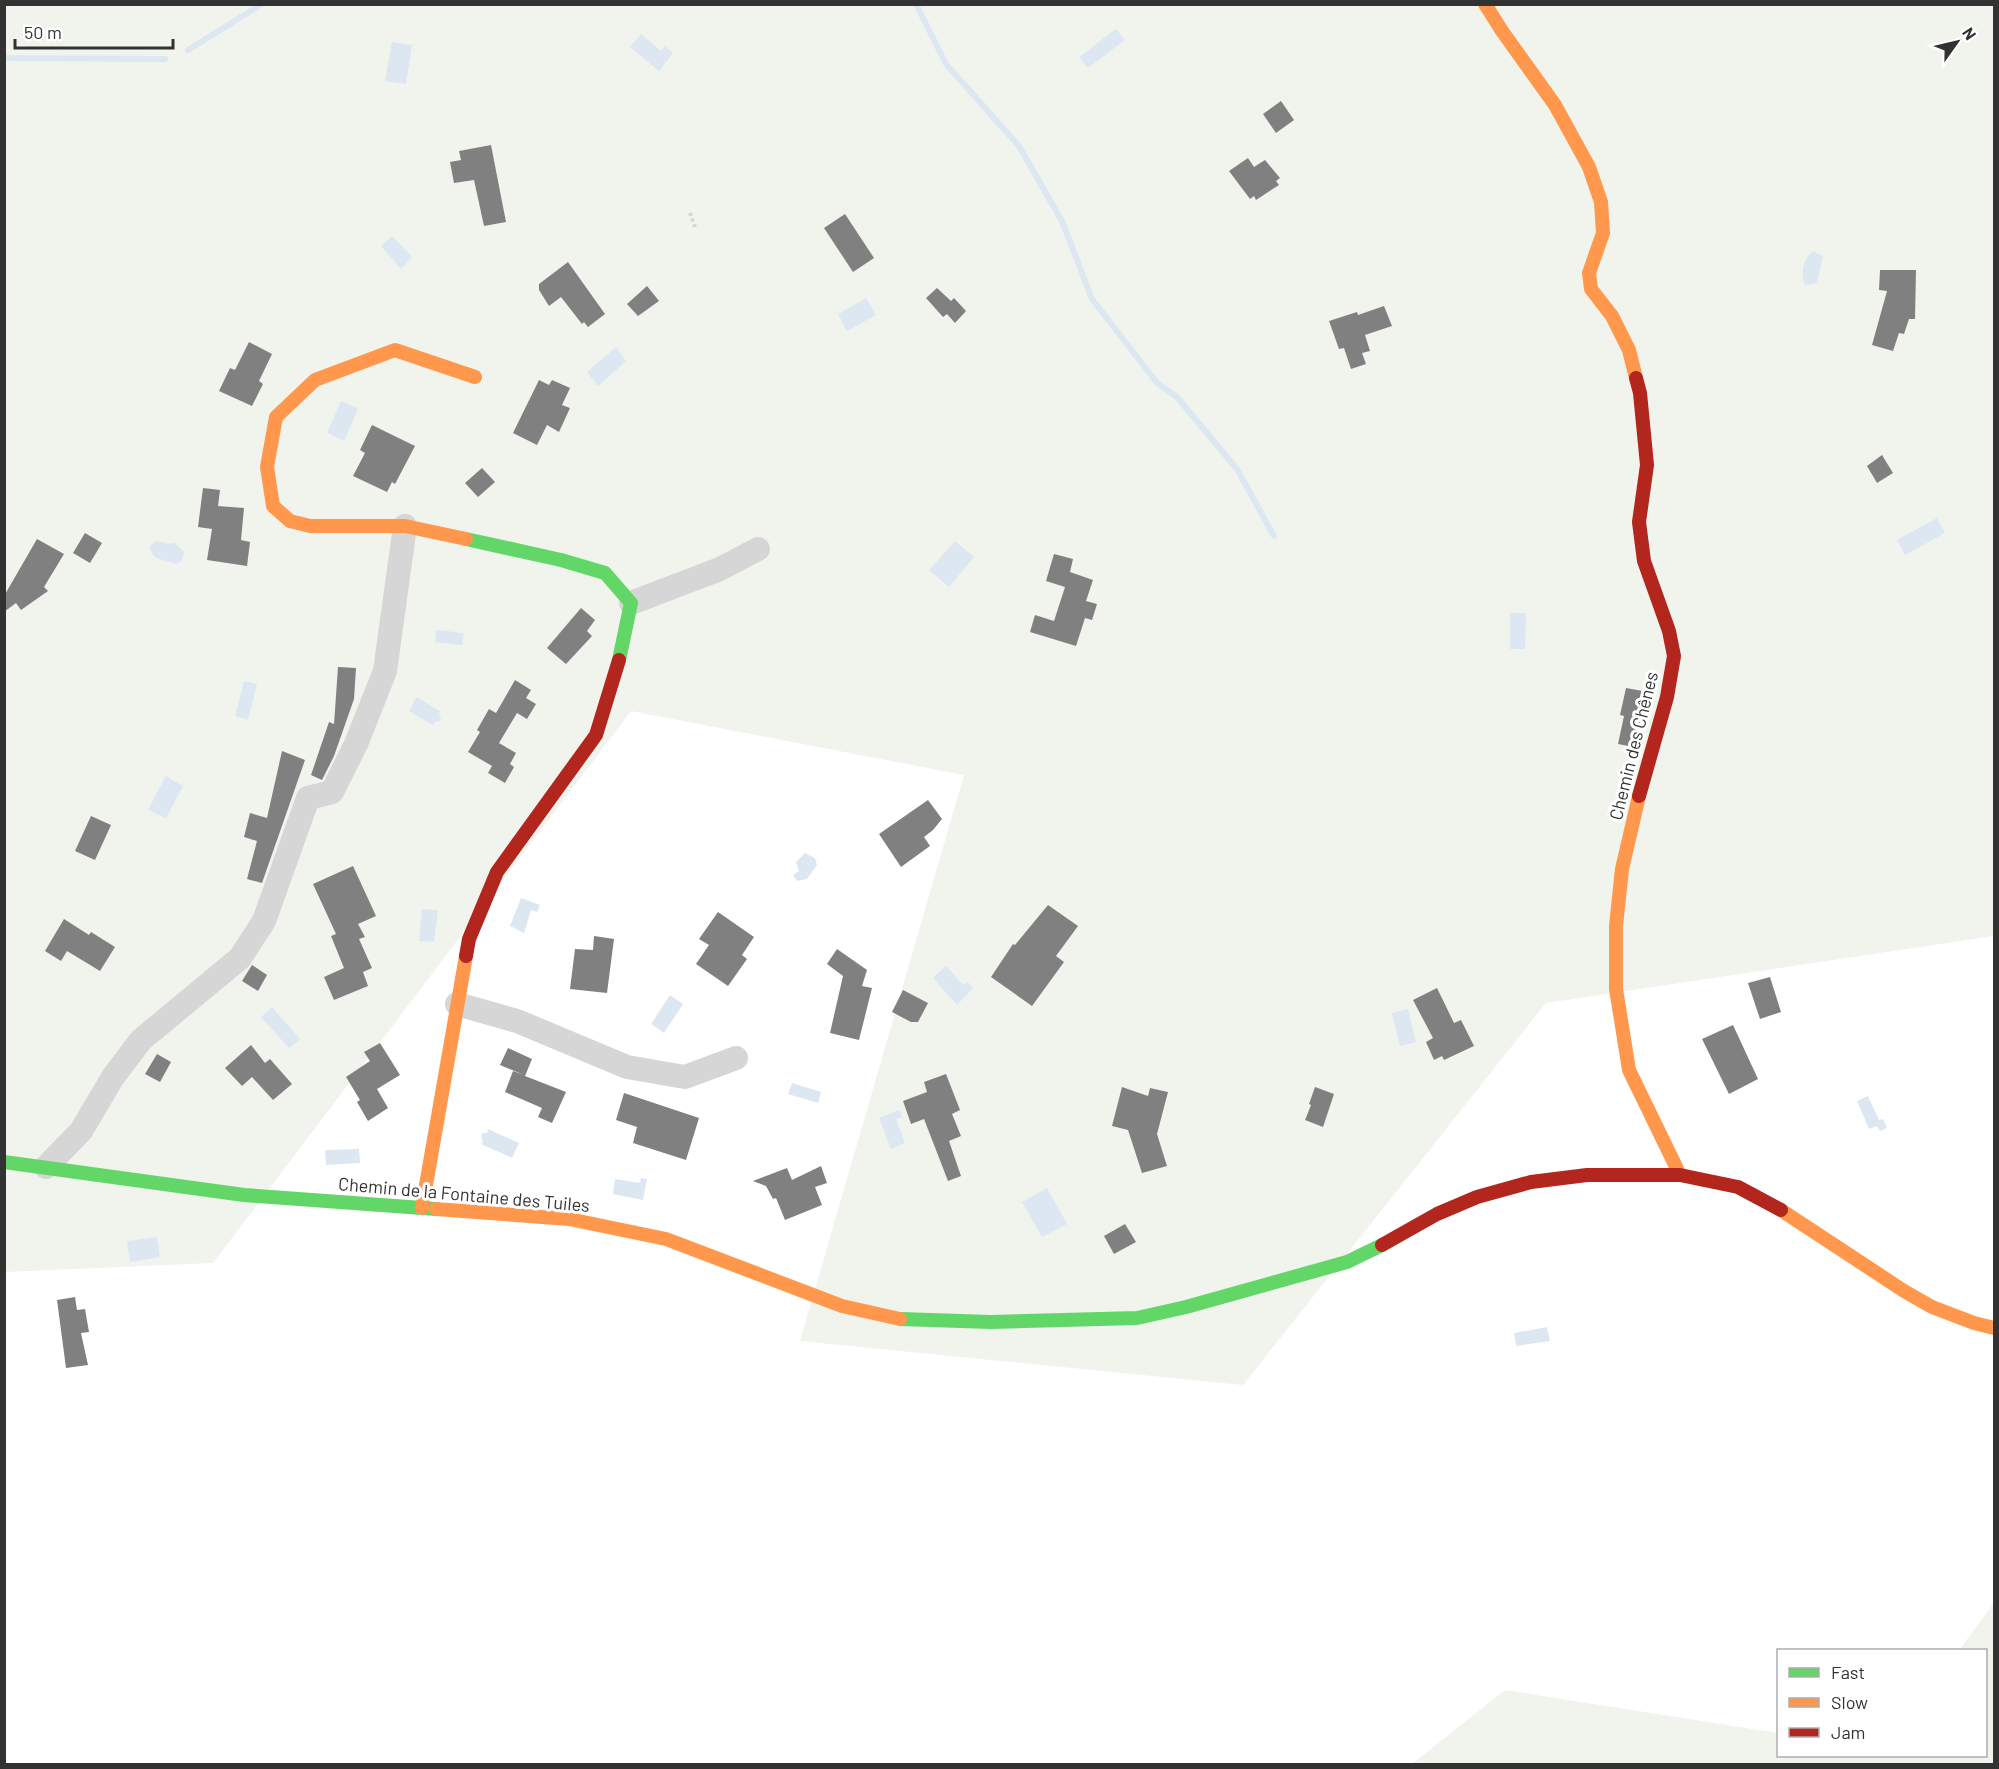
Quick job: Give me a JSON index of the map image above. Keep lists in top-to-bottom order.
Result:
{
  "streets": {
    "street": ["Chemin des Chênes", "Chemin de la Fontaine des Tuiles"]
  },
  "crossings": [
    ["Chemin des Chênes", "Chemin de la Fontaine des Tuiles"]
  ],
  "legend": ["Fast", "Slow", "Jam"],
  "scale_bar": "50 m",
  "north": "top right"
}
